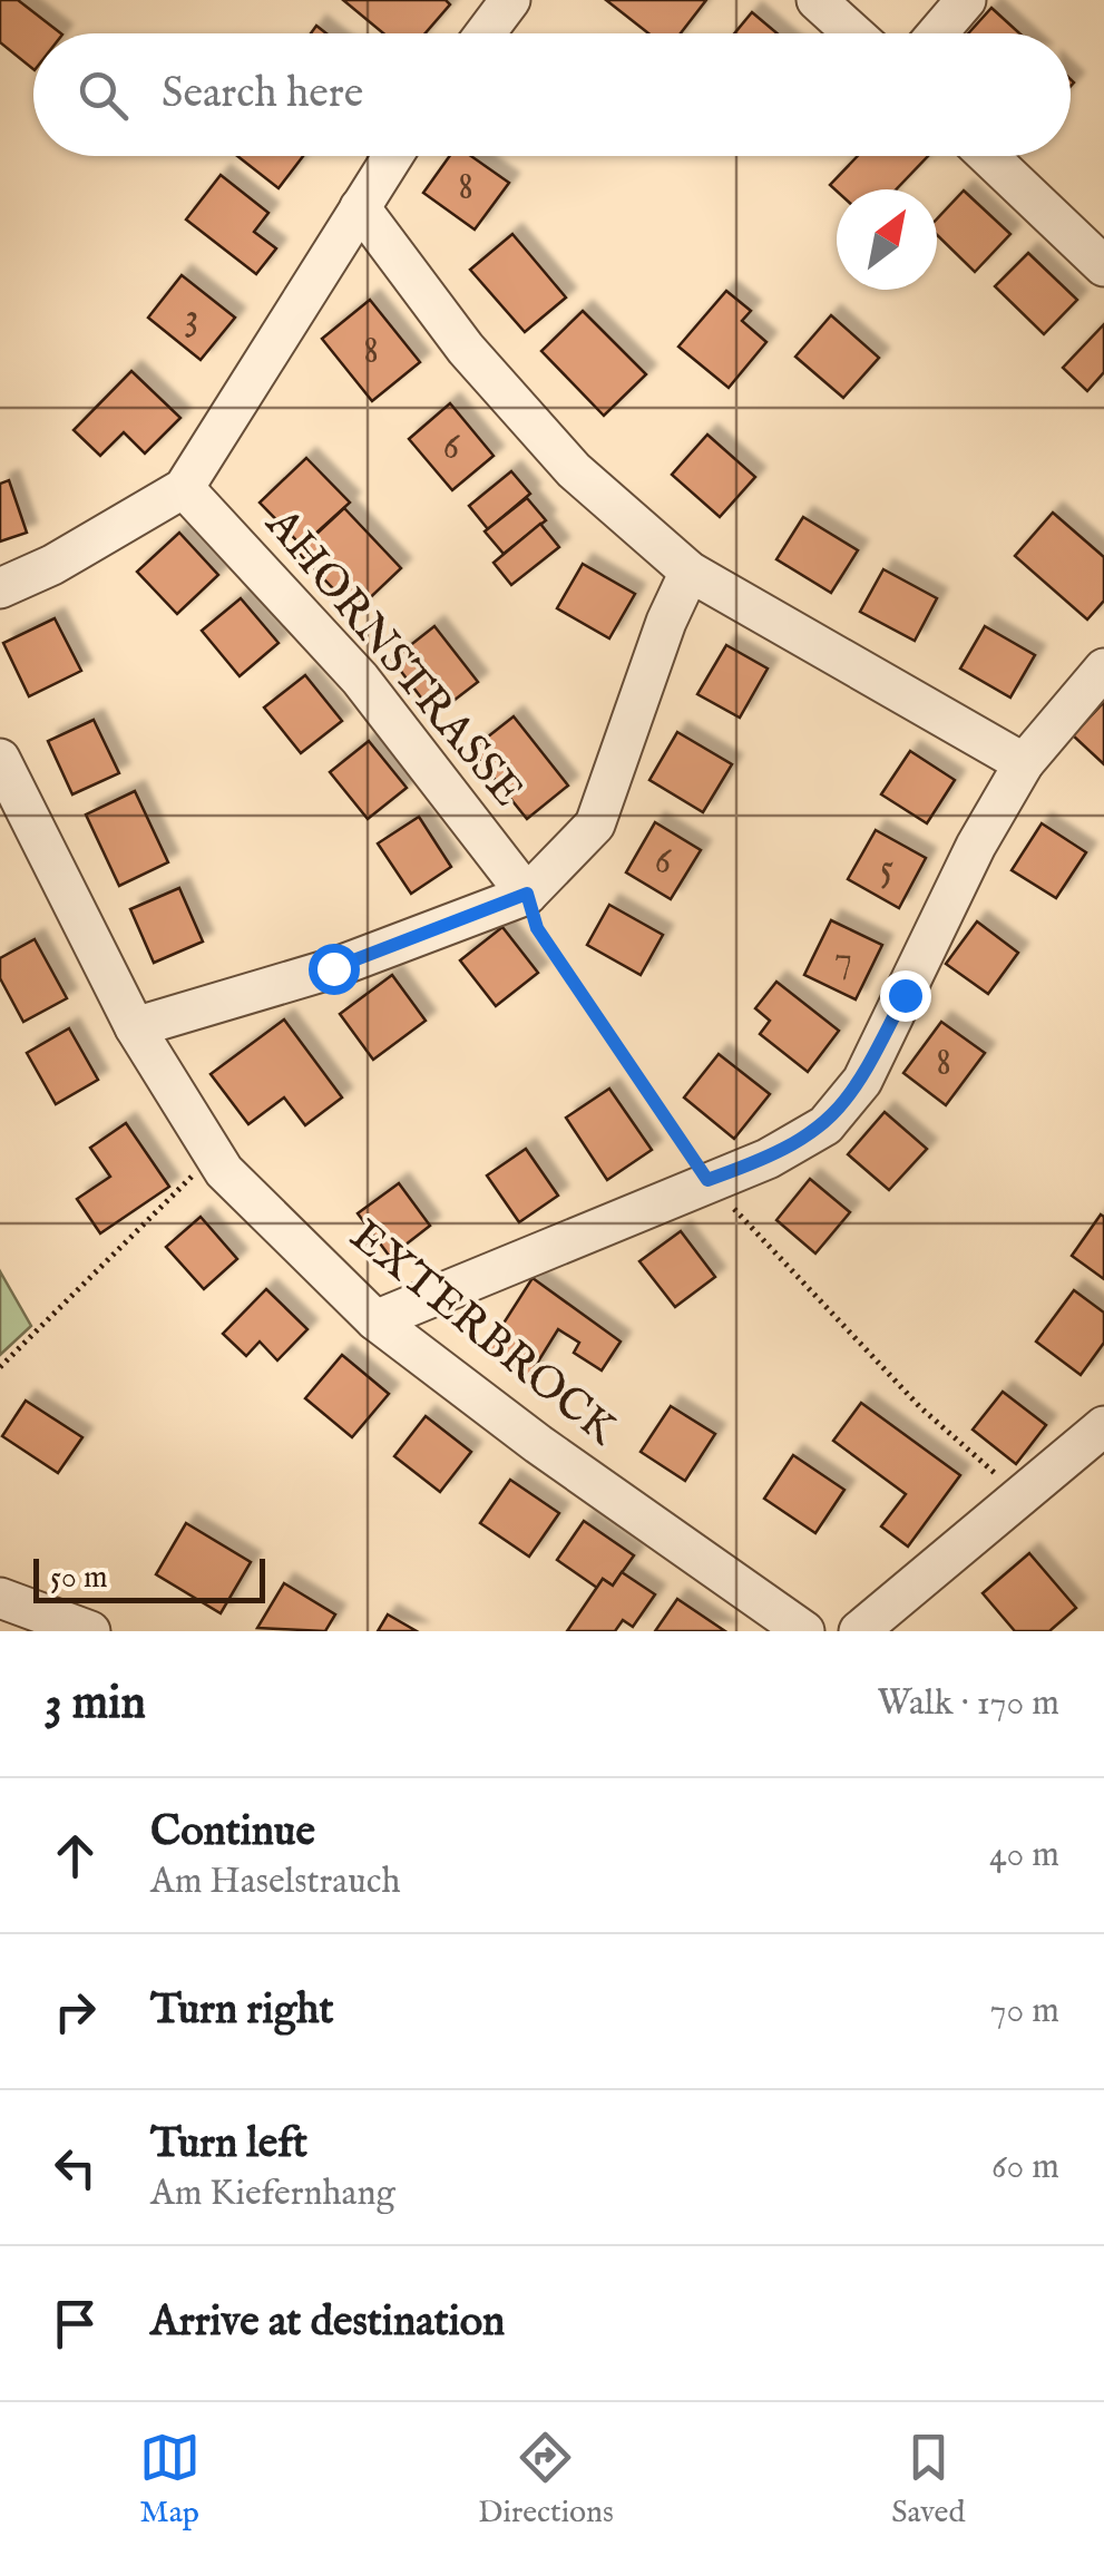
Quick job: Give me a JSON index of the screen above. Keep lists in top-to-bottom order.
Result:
{
  "streets": {
    "street": ["AHORNSTRASSE", "EXTERBROCK"]
  },
  "house_numbers": [
    "8",
    "3",
    "8",
    "6",
    "6",
    "5",
    "7",
    "8"
  ],
  "scale_bar": "50 m",
  "north": "top right",
  "page": {
    "search": "Search here",
    "scale": "50 m",
    "heading": ["3 min", "Walk · 170 m"],
    "list": [
      ["Continue", "Am Haselstrauch", "40 m"],
      ["Turn right", "70 m"],
      ["Turn left", "Am Kiefernhang", "60 m"],
      "Arrive at destination"
    ],
    "nav": ["Map", "Directions", "Saved"]
  }
}
